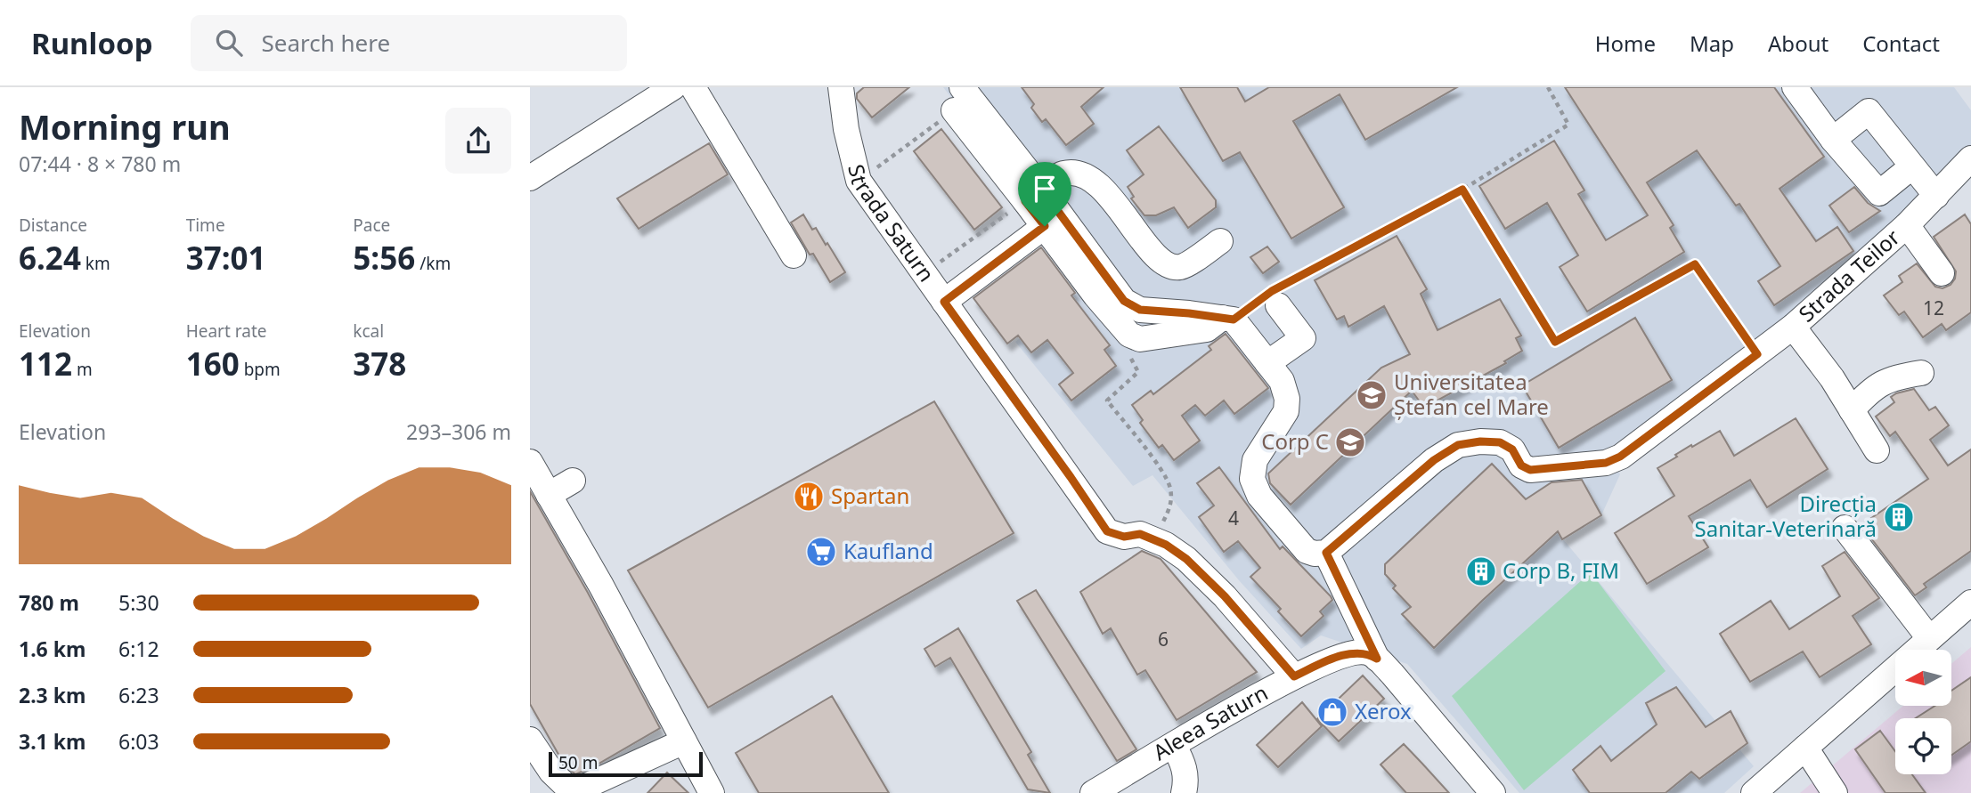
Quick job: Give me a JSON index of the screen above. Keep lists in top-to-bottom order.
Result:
{
  "streets": {
    "street": ["Strada Saturn", "Strada Teilor", "Aleea Saturn"]
  },
  "crossings": [
    ["Strada Saturn", "Aleea Saturn"]
  ],
  "places": {
    "school or university": ["Universitatea Ștefan cel Mare", "Corp C"],
    "restaurant": ["Spartan"],
    "building": ["Direcția Sanitar-Veterinară", "Corp B, FIM"],
    "supermarket": ["Kaufland"],
    "shop": ["Xerox"]
  },
  "house_numbers": ["12", "4", "6"],
  "scale_bar": "50 m",
  "north": "left",
  "page": {
    "header": "Runloop",
    "search": "Search here",
    "nav": [
      "Home",
      "Map",
      "About",
      "Contact"
    ],
    "heading": ["Morning run", "07:44 · 8 × 780 m"],
    "stats": [
      ["Distance", "6.24 km"],
      ["Time", "37:01"],
      ["Pace", "5:56 /km"],
      ["Elevation", "112 m"],
      ["Heart rate", "160 bpm"],
      ["kcal", "378"]
    ],
    "chart": ["Elevation", "293–306 m"],
    "list": [
      {
        "name": "780 m",
        "note": "5:30"
      },
      {
        "name": "1.6 km",
        "note": "6:12"
      },
      {
        "name": "2.3 km",
        "note": "6:23"
      },
      {
        "name": "3.1 km",
        "note": "6:03"
      }
    ],
    "scale": "50 m"
  }
}
